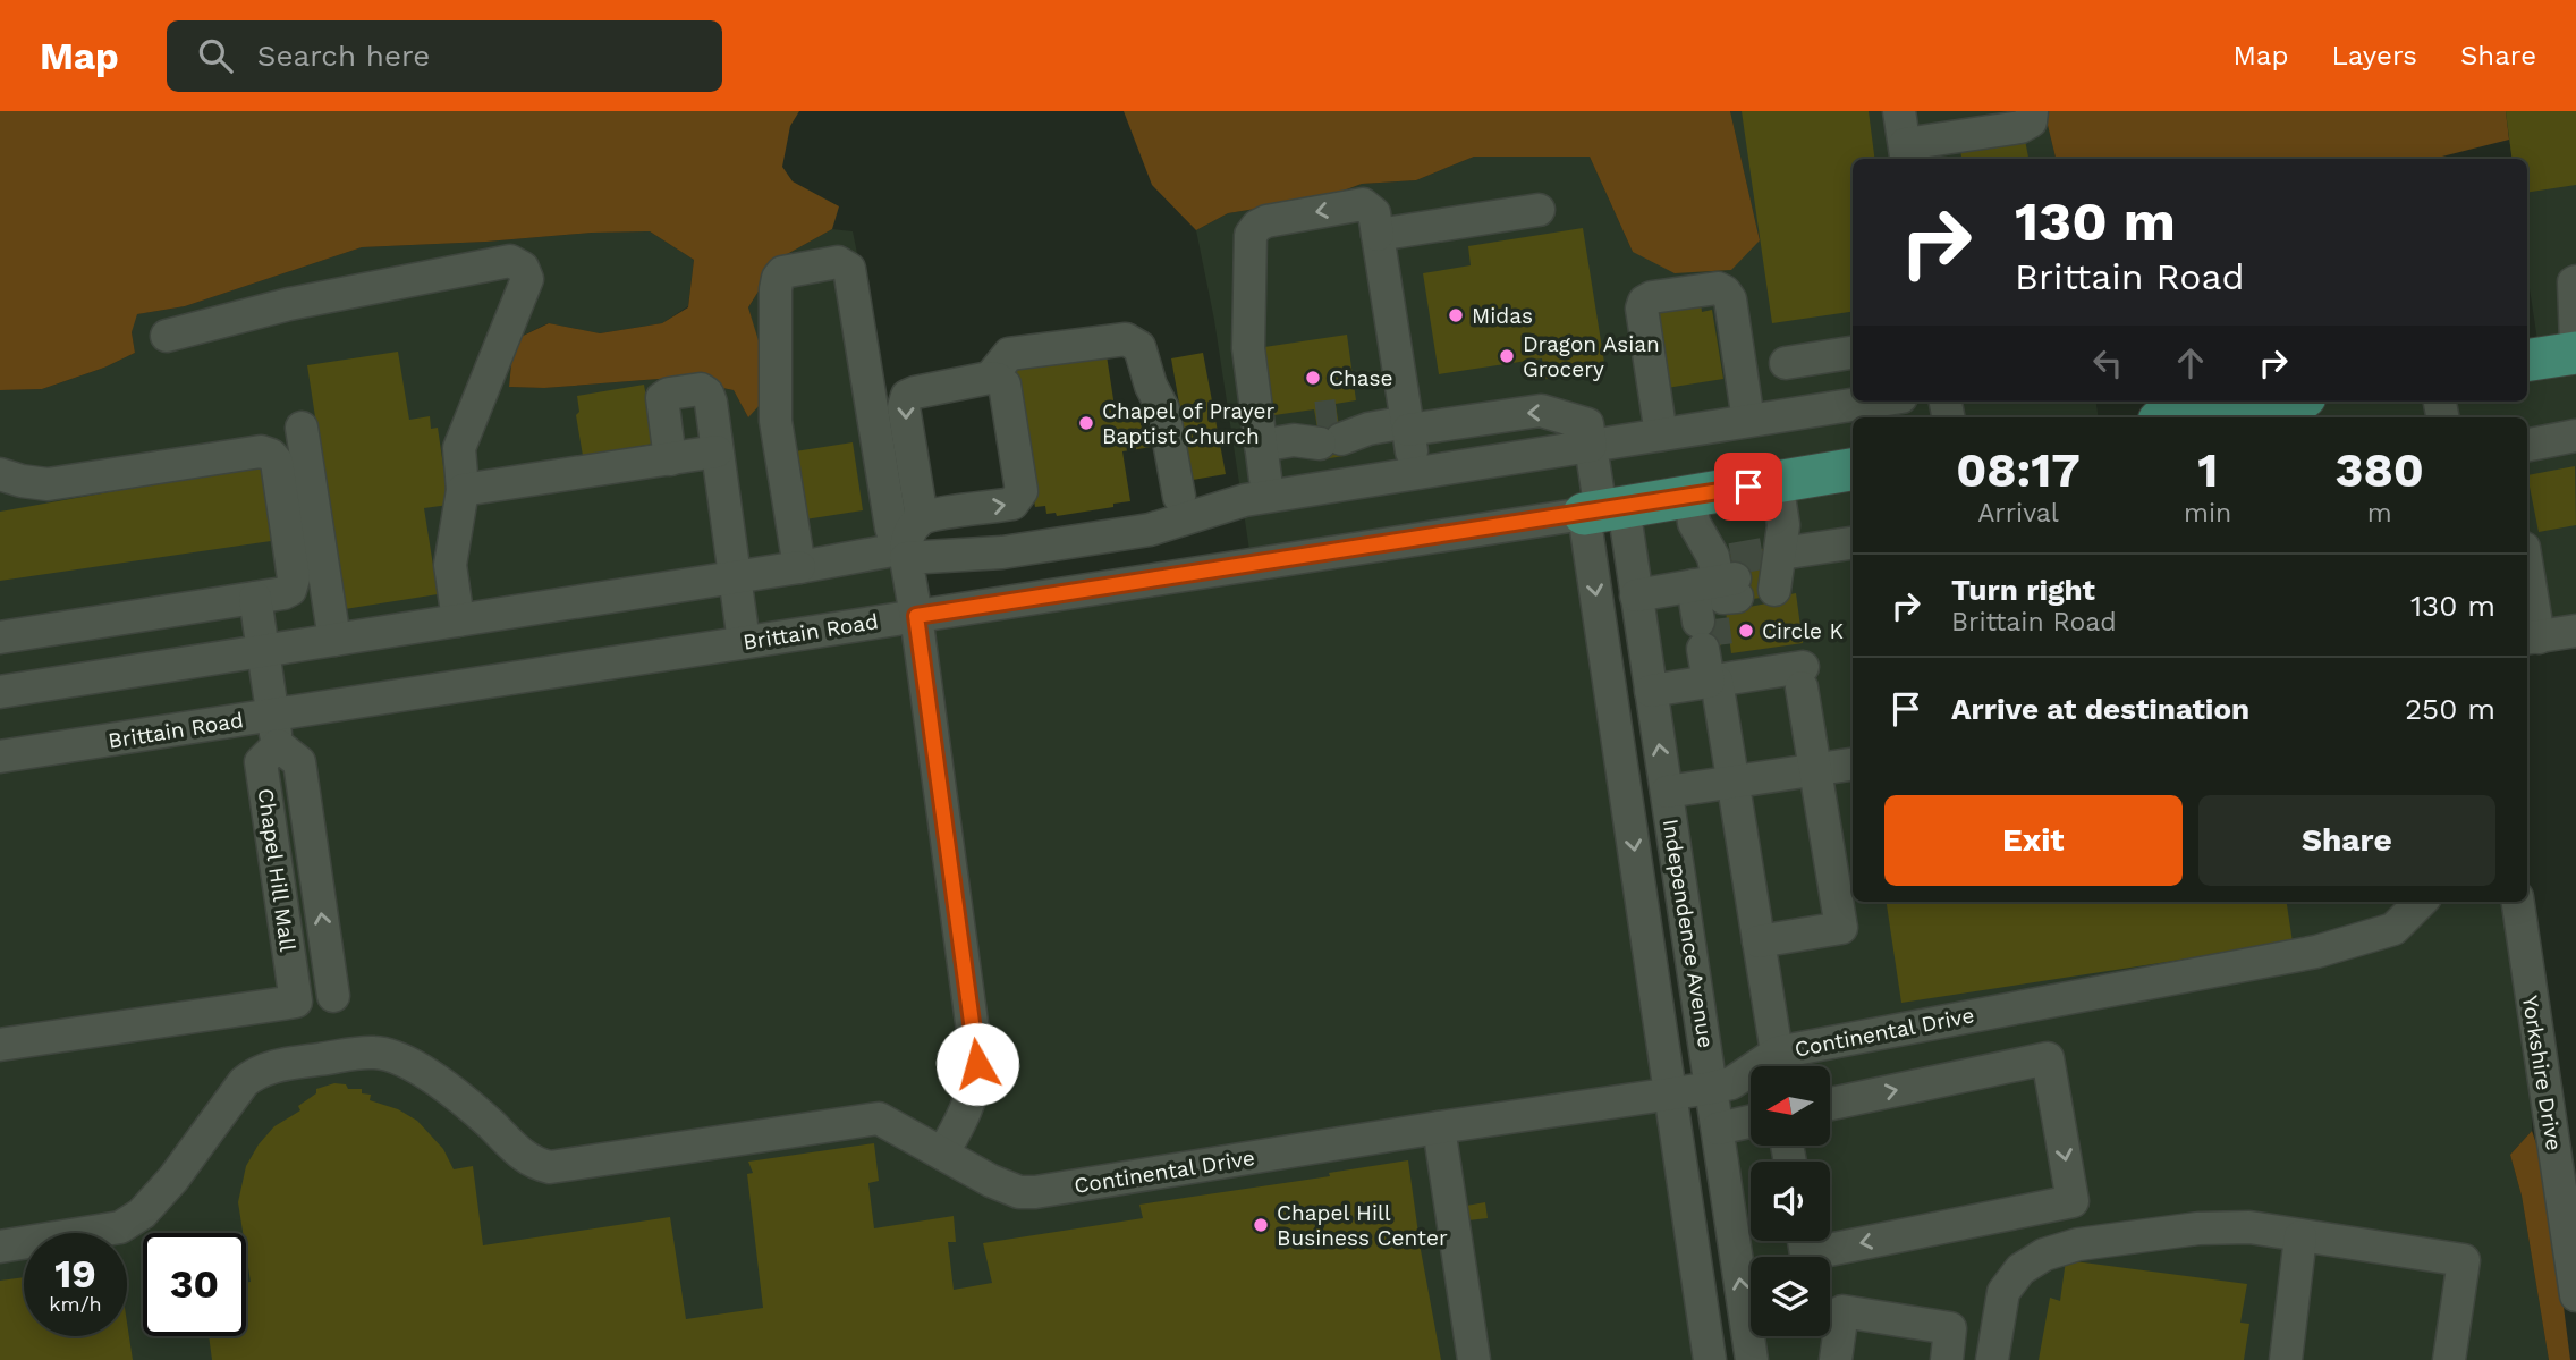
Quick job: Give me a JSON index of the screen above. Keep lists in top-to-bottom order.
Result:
{
  "streets": {
    "main road": ["Brittain Road"],
    "street": [
      "Chapel Hill Mall",
      "Independence Avenue",
      "Continental Drive",
      "Yorkshire Drive"
    ]
  },
  "crossings": [
    ["Brittain Road", "Chapel Hill Mall"],
    ["Brittain Road", "Independence Avenue"],
    ["Independence Avenue", "Continental Drive"]
  ],
  "places": [
    "Midas",
    "Dragon Asian Grocery",
    "Chase",
    "Chapel of Prayer Baptist Church",
    "Circle K",
    "Chapel Hill Business Center"
  ],
  "north": "left",
  "page": {
    "header": "Map",
    "search": "Search here",
    "nav": ["Map", "Layers", "Share"],
    "turn": ["130 m", "Brittain Road"],
    "eta": [
      "08:17",
      "Arrival",
      "1",
      "min",
      "380",
      "m"
    ],
    "list": [
      {
        "name": "Turn right",
        "note": "Brittain Road",
        "value": "130 m"
      },
      {
        "name": "Arrive at destination",
        "value": "250 m"
      }
    ],
    "buttons": ["Exit", "Share"],
    "speed": "19 km/h",
    "limit": "30"
  }
}
